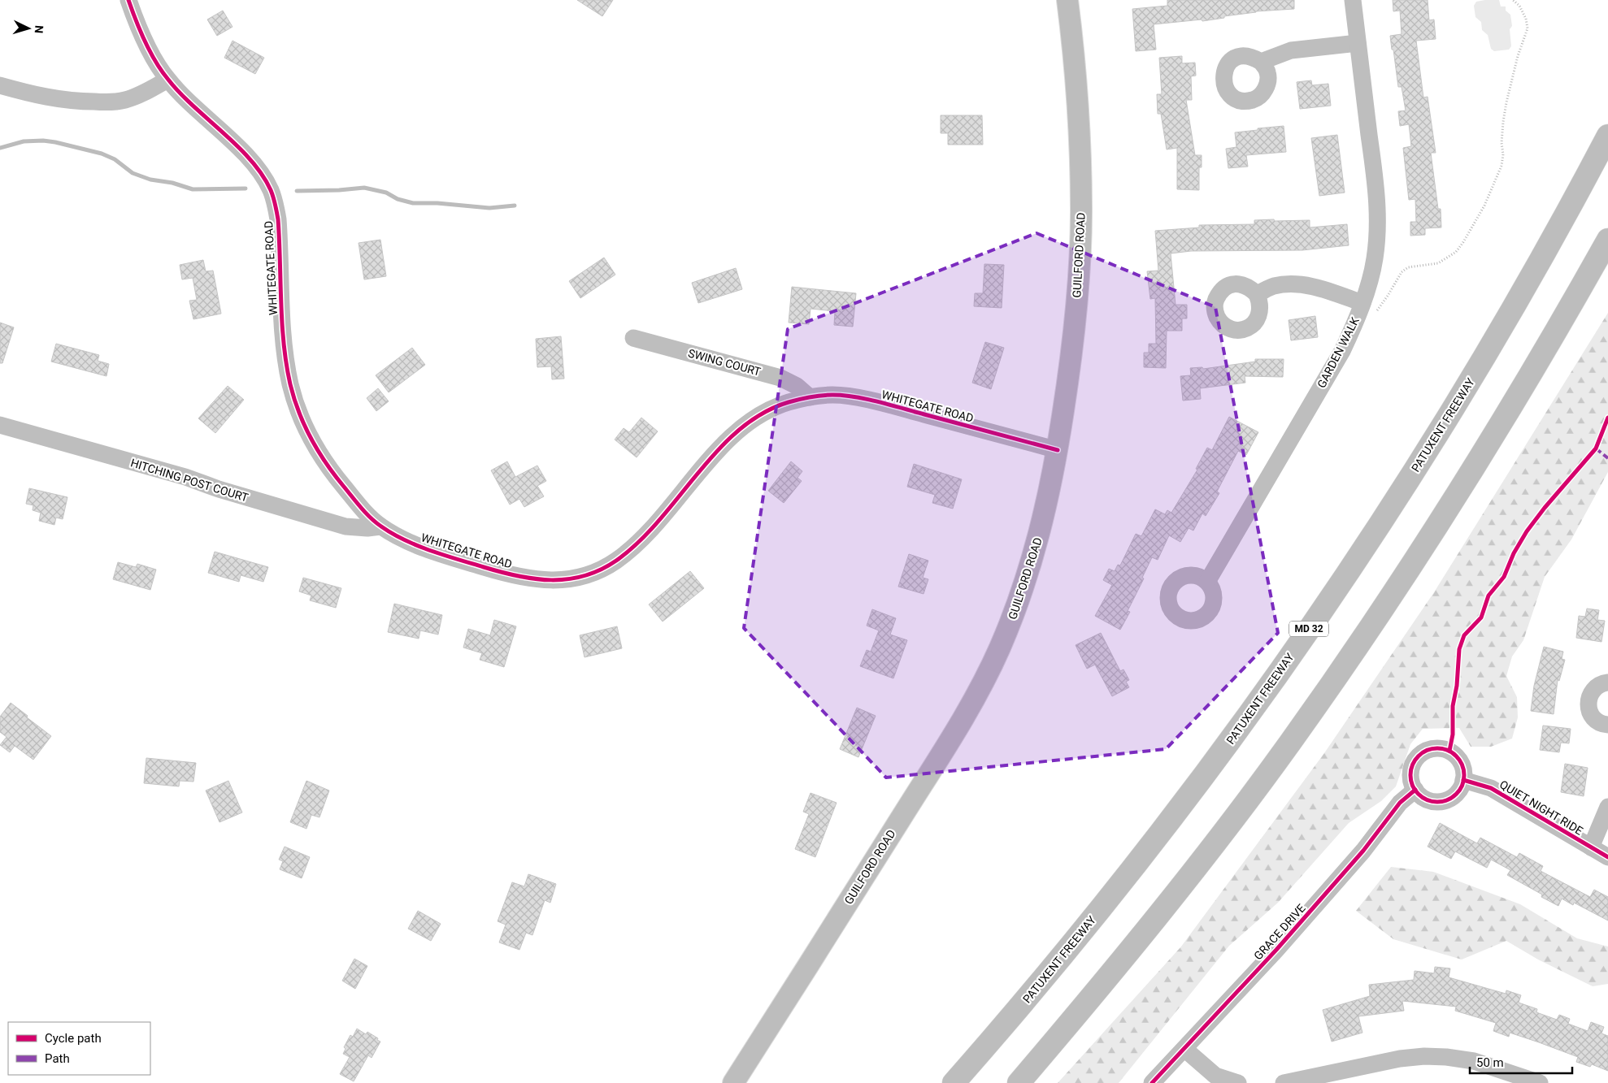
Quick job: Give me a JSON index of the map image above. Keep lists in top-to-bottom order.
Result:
{
  "streets": {
    "highway": ["PATUXENT FREEWAY", "MD 32"],
    "main road": ["GUILFORD ROAD"],
    "street": [
      "WHITEGATE ROAD",
      "GARDEN WALK",
      "SWING COURT",
      "HITCHING POST COURT",
      "QUIET NIGHT RIDE",
      "GRACE DRIVE"
    ]
  },
  "crossings": [
    ["GUILFORD ROAD", "WHITEGATE ROAD"],
    ["WHITEGATE ROAD", "SWING COURT"],
    ["WHITEGATE ROAD", "HITCHING POST COURT"],
    ["QUIET NIGHT RIDE", "GRACE DRIVE"]
  ],
  "legend": ["Cycle path", "Path"],
  "scale_bar": "50 m",
  "north": "right"
}
